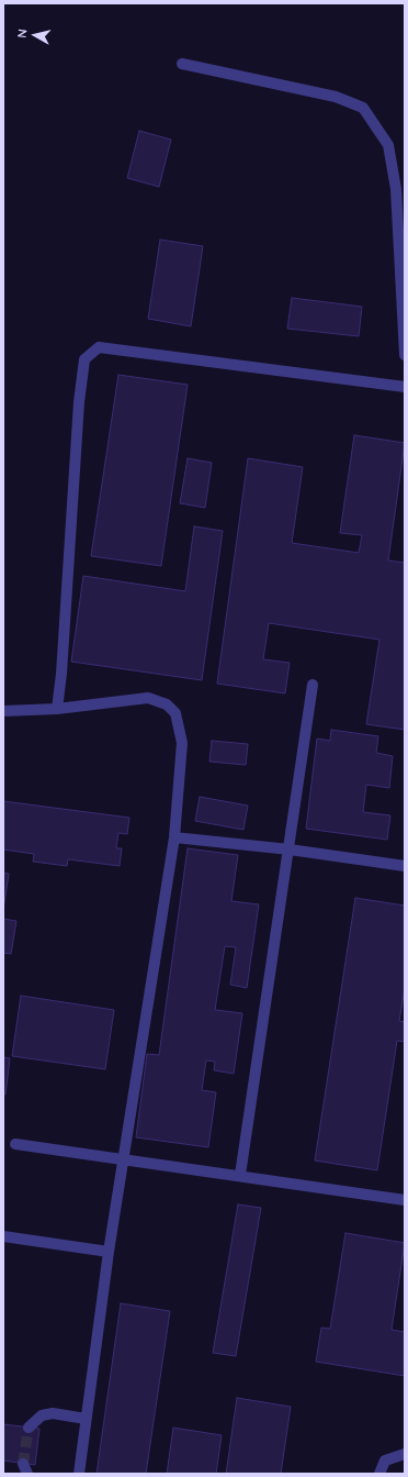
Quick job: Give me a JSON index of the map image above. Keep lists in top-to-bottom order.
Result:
{
  "north": "left"
}
